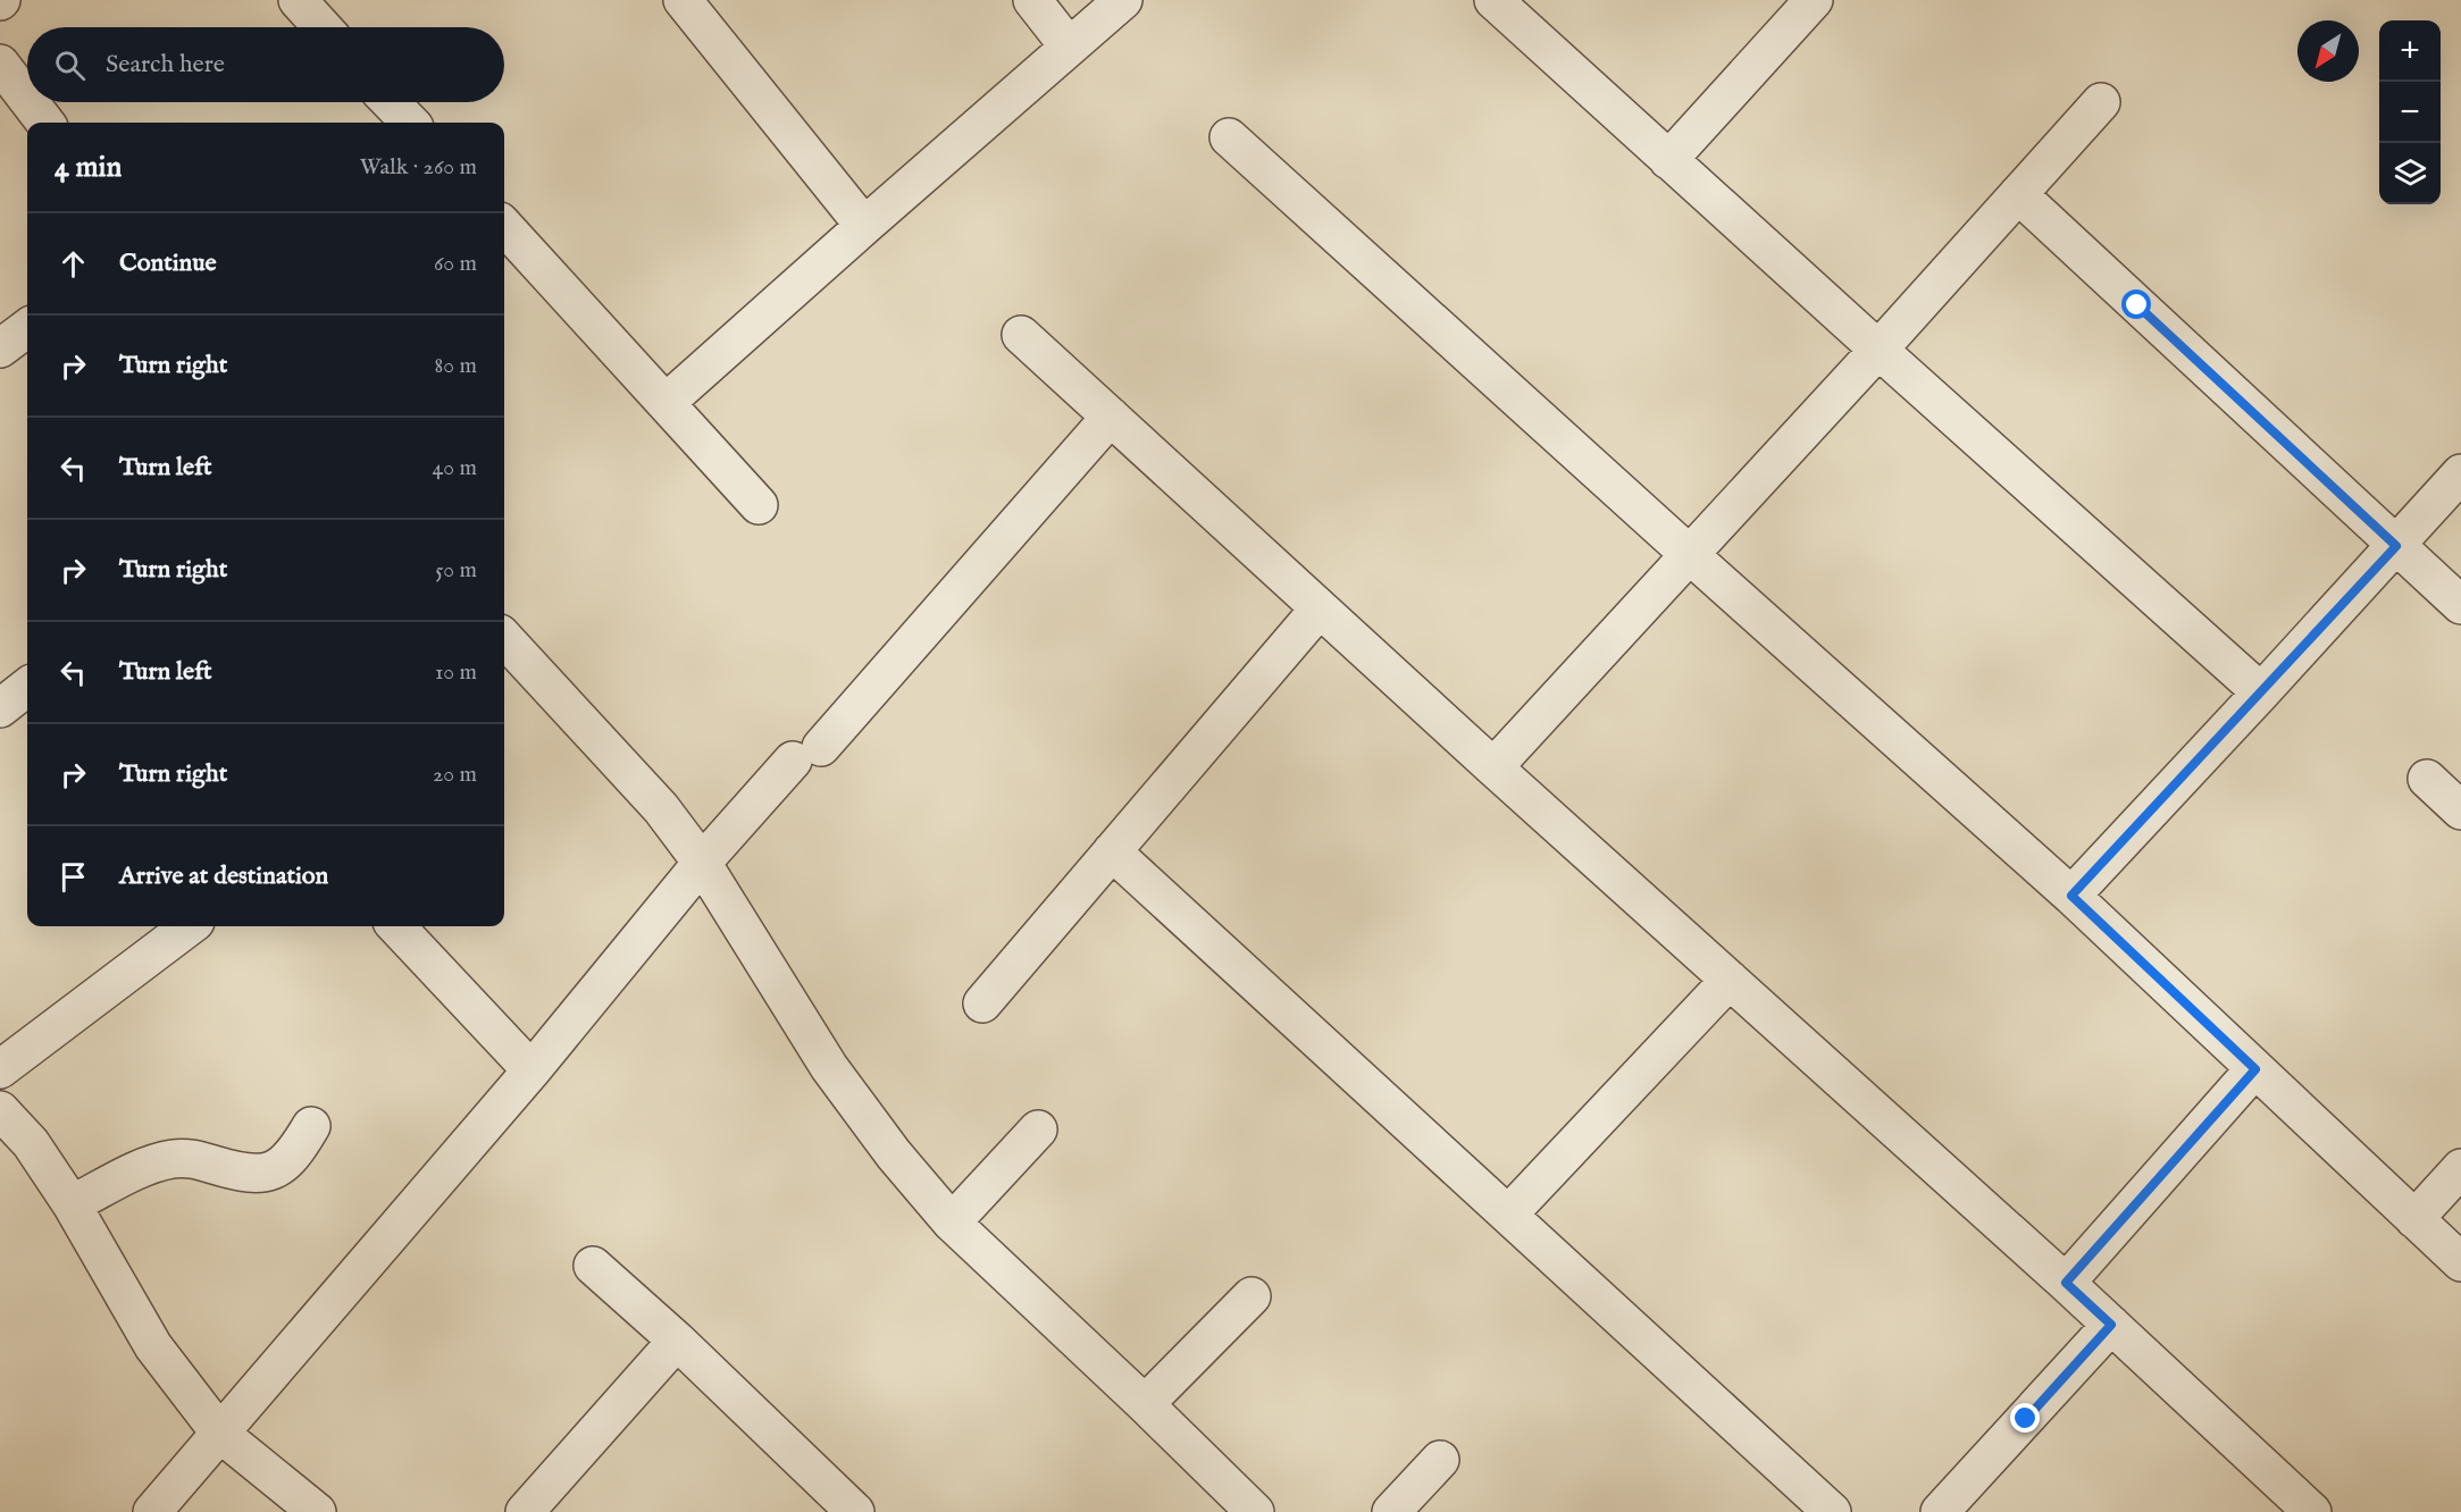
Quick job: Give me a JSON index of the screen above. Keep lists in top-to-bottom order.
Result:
{
  "north": "bottom left",
  "page": {
    "map_buttons": ["+", "−"],
    "search": "Search here",
    "heading": ["4 min", "Walk · 260 m"],
    "list": [
      ["Continue", "60 m"],
      ["Turn right", "80 m"],
      ["Turn left", "40 m"],
      ["Turn right", "50 m"],
      ["Turn left", "10 m"],
      ["Turn right", "20 m"],
      "Arrive at destination"
    ]
  }
}
